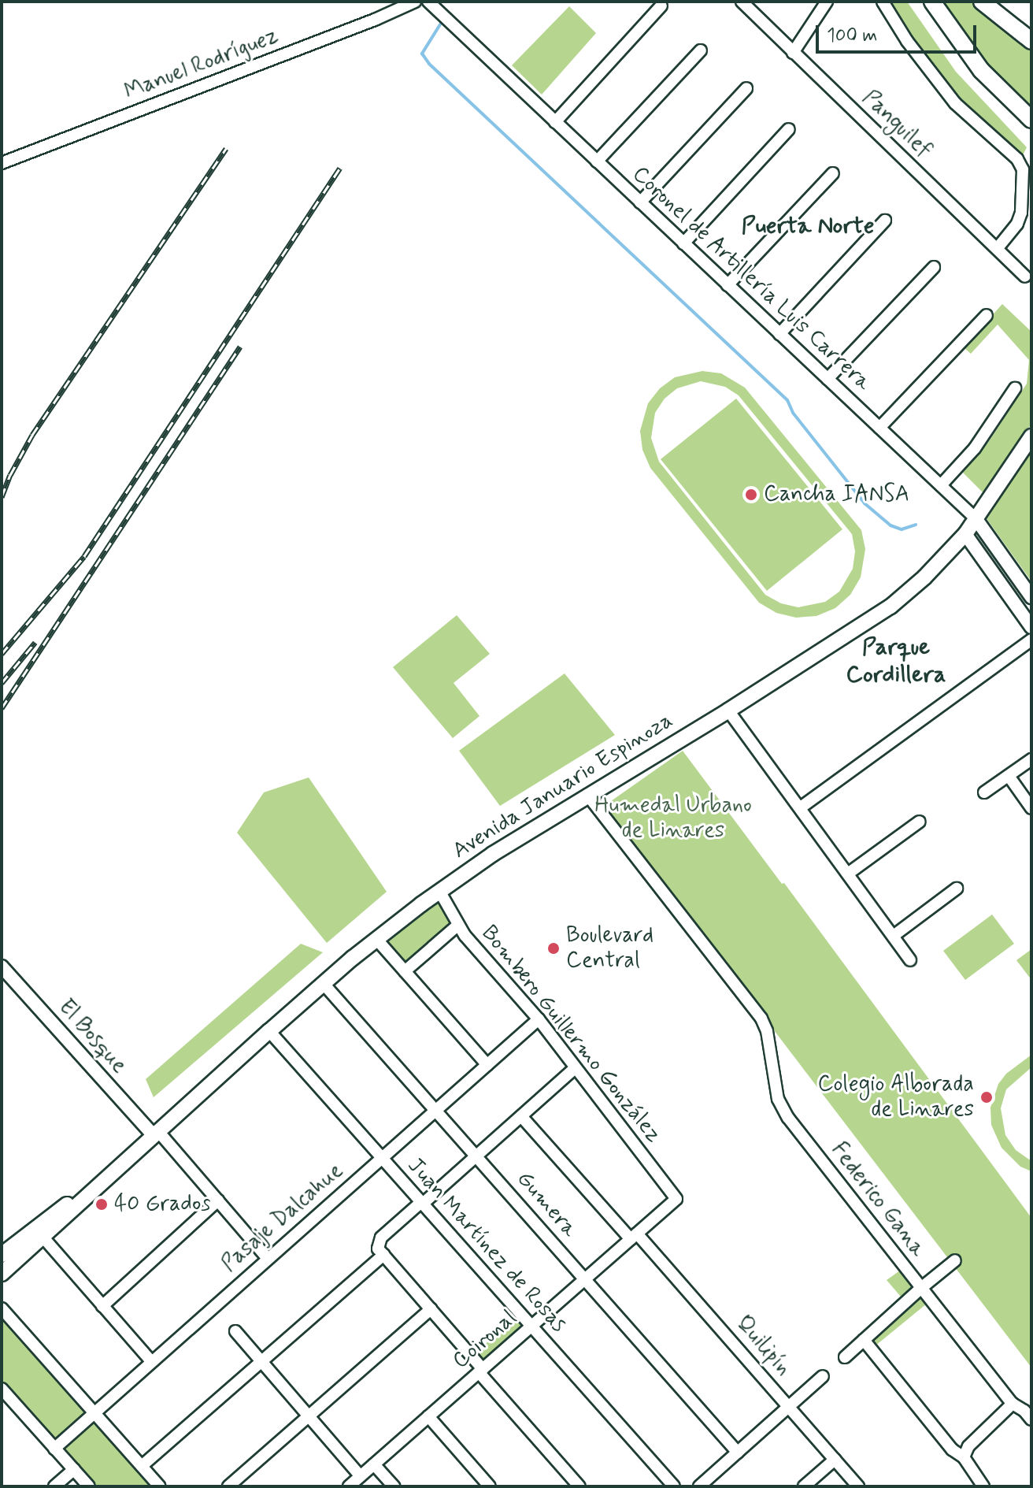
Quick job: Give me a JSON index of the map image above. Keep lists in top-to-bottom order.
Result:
{
  "streets": {
    "main road": ["Avenida Januario Espinoza"],
    "street": [
      "Manuel Rodríguez",
      "Panguilef",
      "Coronel de Artillería Luis Carrera",
      "Bombero Guillermo González",
      "El Bosque",
      "Federico Gana",
      "Gumera",
      "Pasaje Dalcahue",
      "Juan Martínez de Rosas",
      "Coironal",
      "Quilipín"
    ]
  },
  "crossings": [
    ["Coronel de Artillería Luis Carrera", "Avenida Januario Espinoza"],
    ["Avenida Januario Espinoza", "Bombero Guillermo González"],
    ["Avenida Januario Espinoza", "El Bosque"],
    ["Avenida Januario Espinoza", "Federico Gana"],
    ["Avenida Januario Espinoza", "Gumera"],
    ["Avenida Januario Espinoza", "Juan Martínez de Rosas"],
    ["Bombero Guillermo González", "Pasaje Dalcahue"],
    ["Bombero Guillermo González", "Coironal"],
    ["Gumera", "Pasaje Dalcahue"],
    ["Gumera", "Coironal"],
    ["Pasaje Dalcahue", "Juan Martínez de Rosas"],
    ["Juan Martínez de Rosas", "Coironal"],
    ["Coironal", "Quilipín"]
  ],
  "districts": ["Puerta Norte", "Parque Cordillera"],
  "parks": ["Humedal Urbano de Linares"],
  "places": [
    "Cancha IANSA",
    "Boulevard Central",
    "Colegio Alborada de Linares",
    "40 Grados"
  ],
  "scale_bar": "100 m"
}
